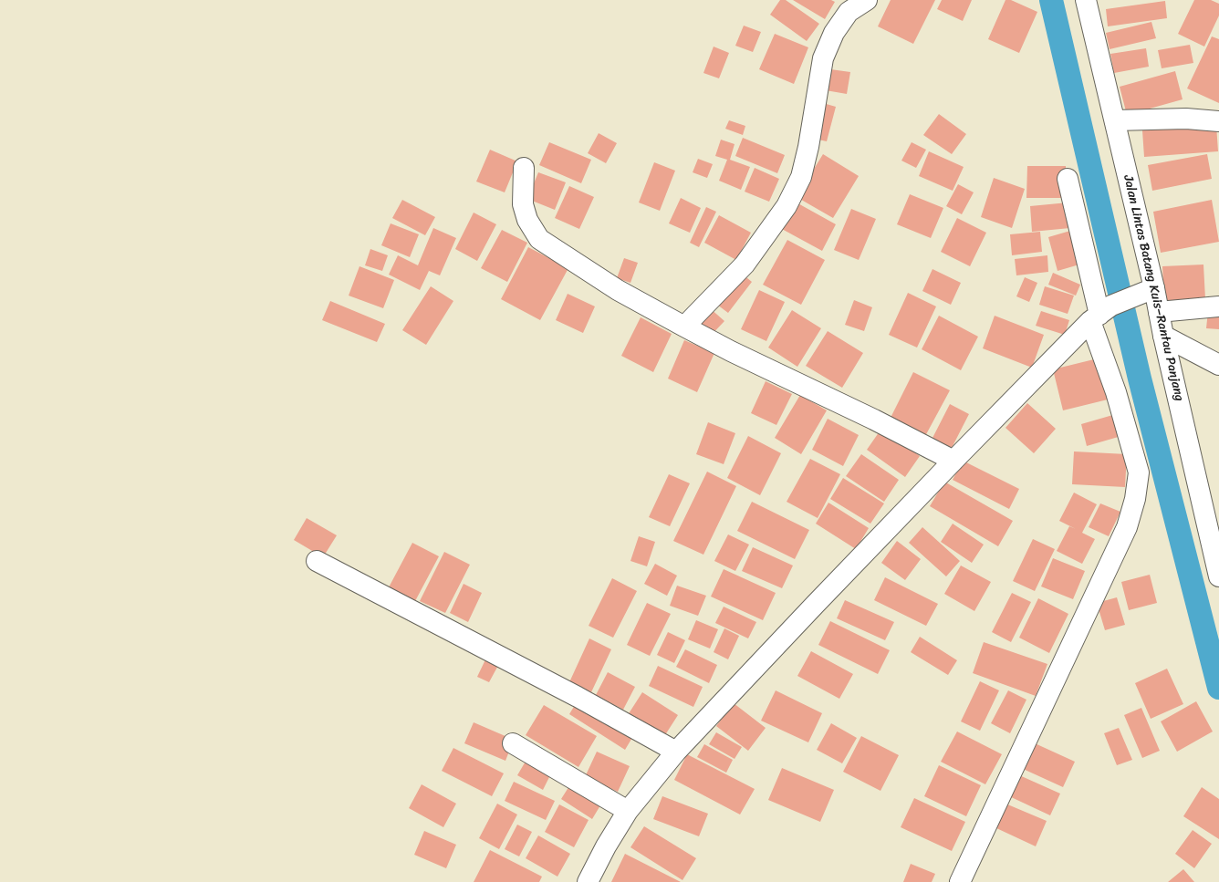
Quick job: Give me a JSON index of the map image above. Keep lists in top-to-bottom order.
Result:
{
  "streets": {
    "street": ["Jalan Lintas Batang Kuis–Rantau Panjang"]
  }
}
